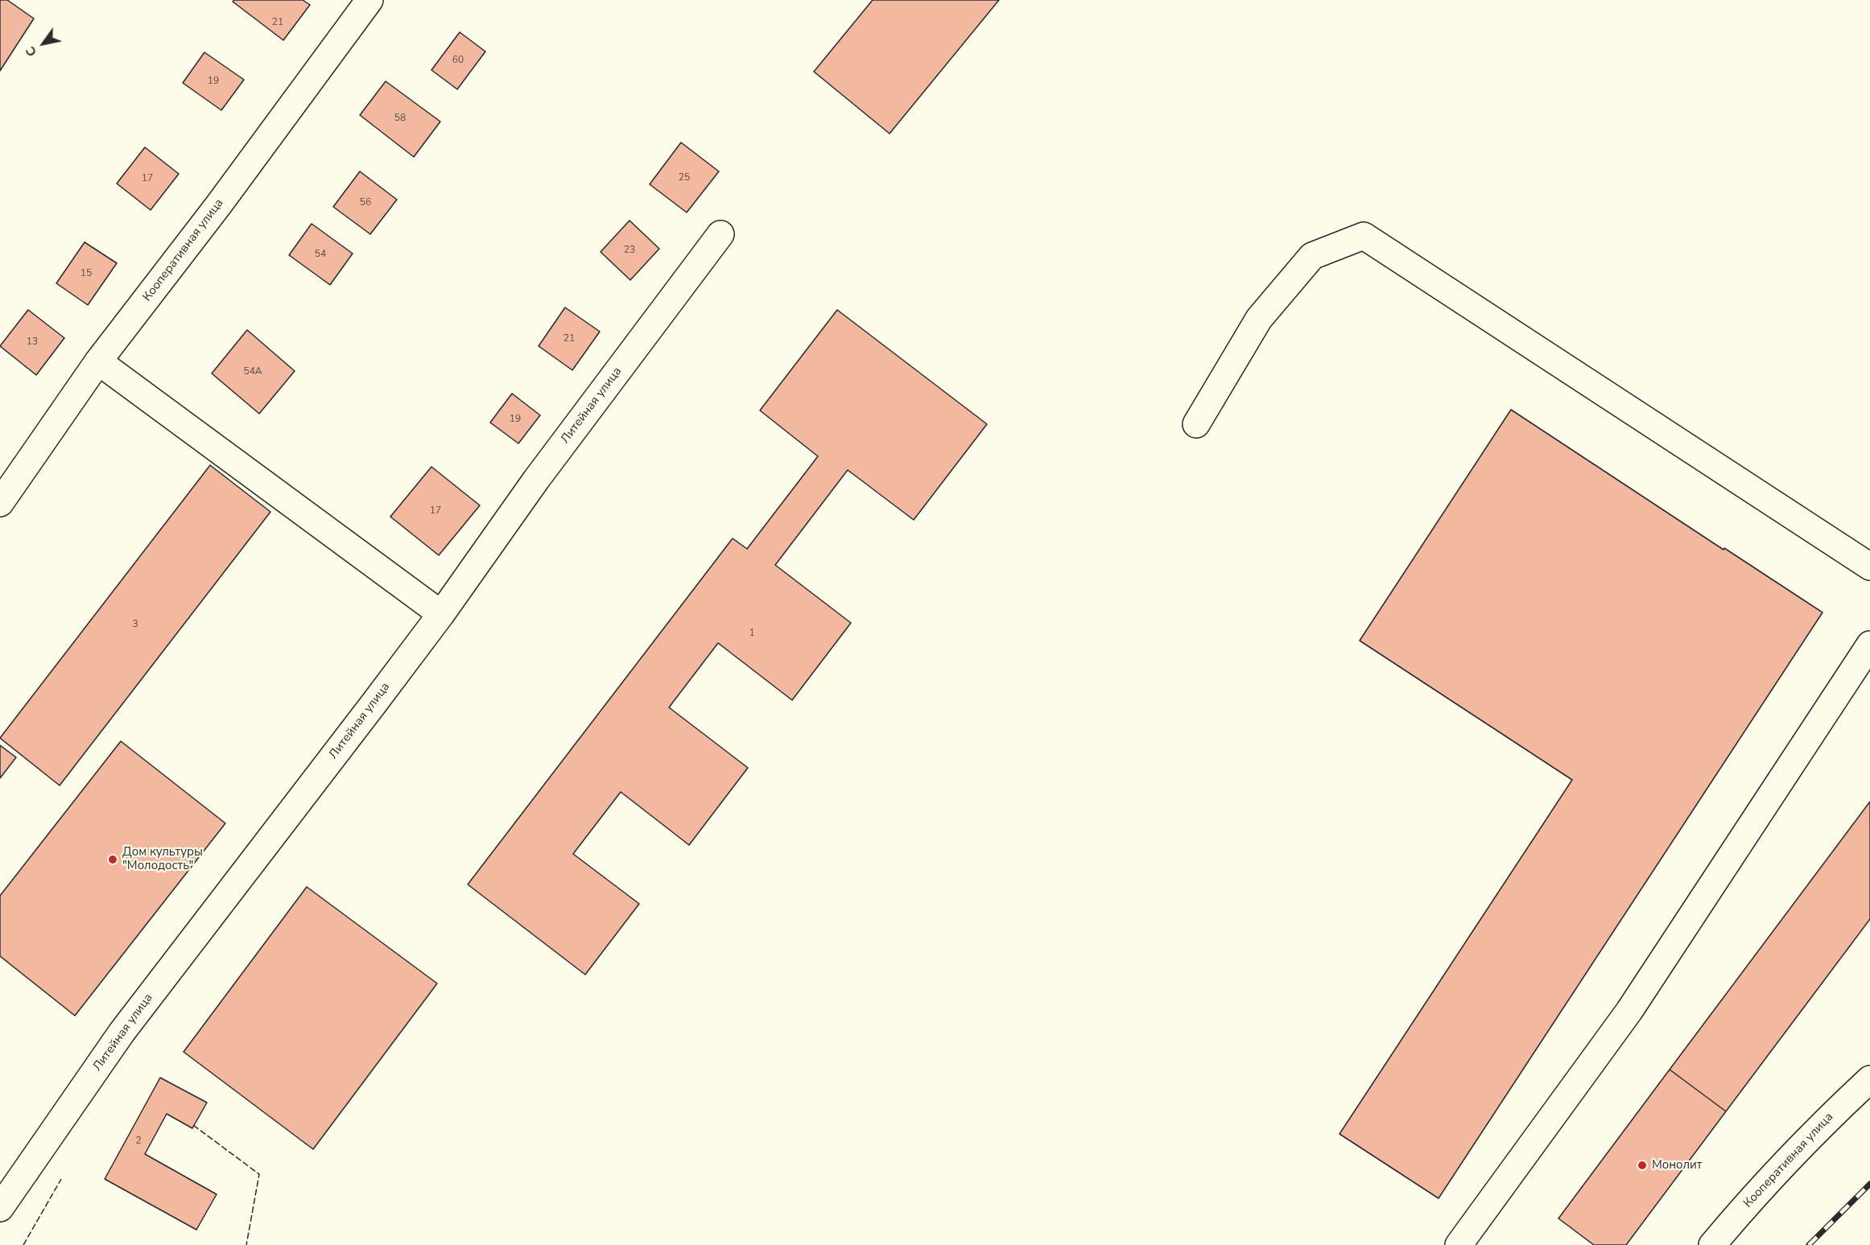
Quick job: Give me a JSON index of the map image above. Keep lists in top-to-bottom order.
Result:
{
  "streets": {
    "street": ["Кооперативная улица", "Литейная улица"]
  },
  "places": ["Дом культуры \"Молодость\"", "Монолит"],
  "house_numbers": [
    "21",
    "60",
    "19",
    "58",
    "25",
    "17",
    "56",
    "23",
    "54",
    "15",
    "21",
    "13",
    "54А",
    "19",
    "17",
    "3",
    "1",
    "2"
  ],
  "north": "bottom left"
}
